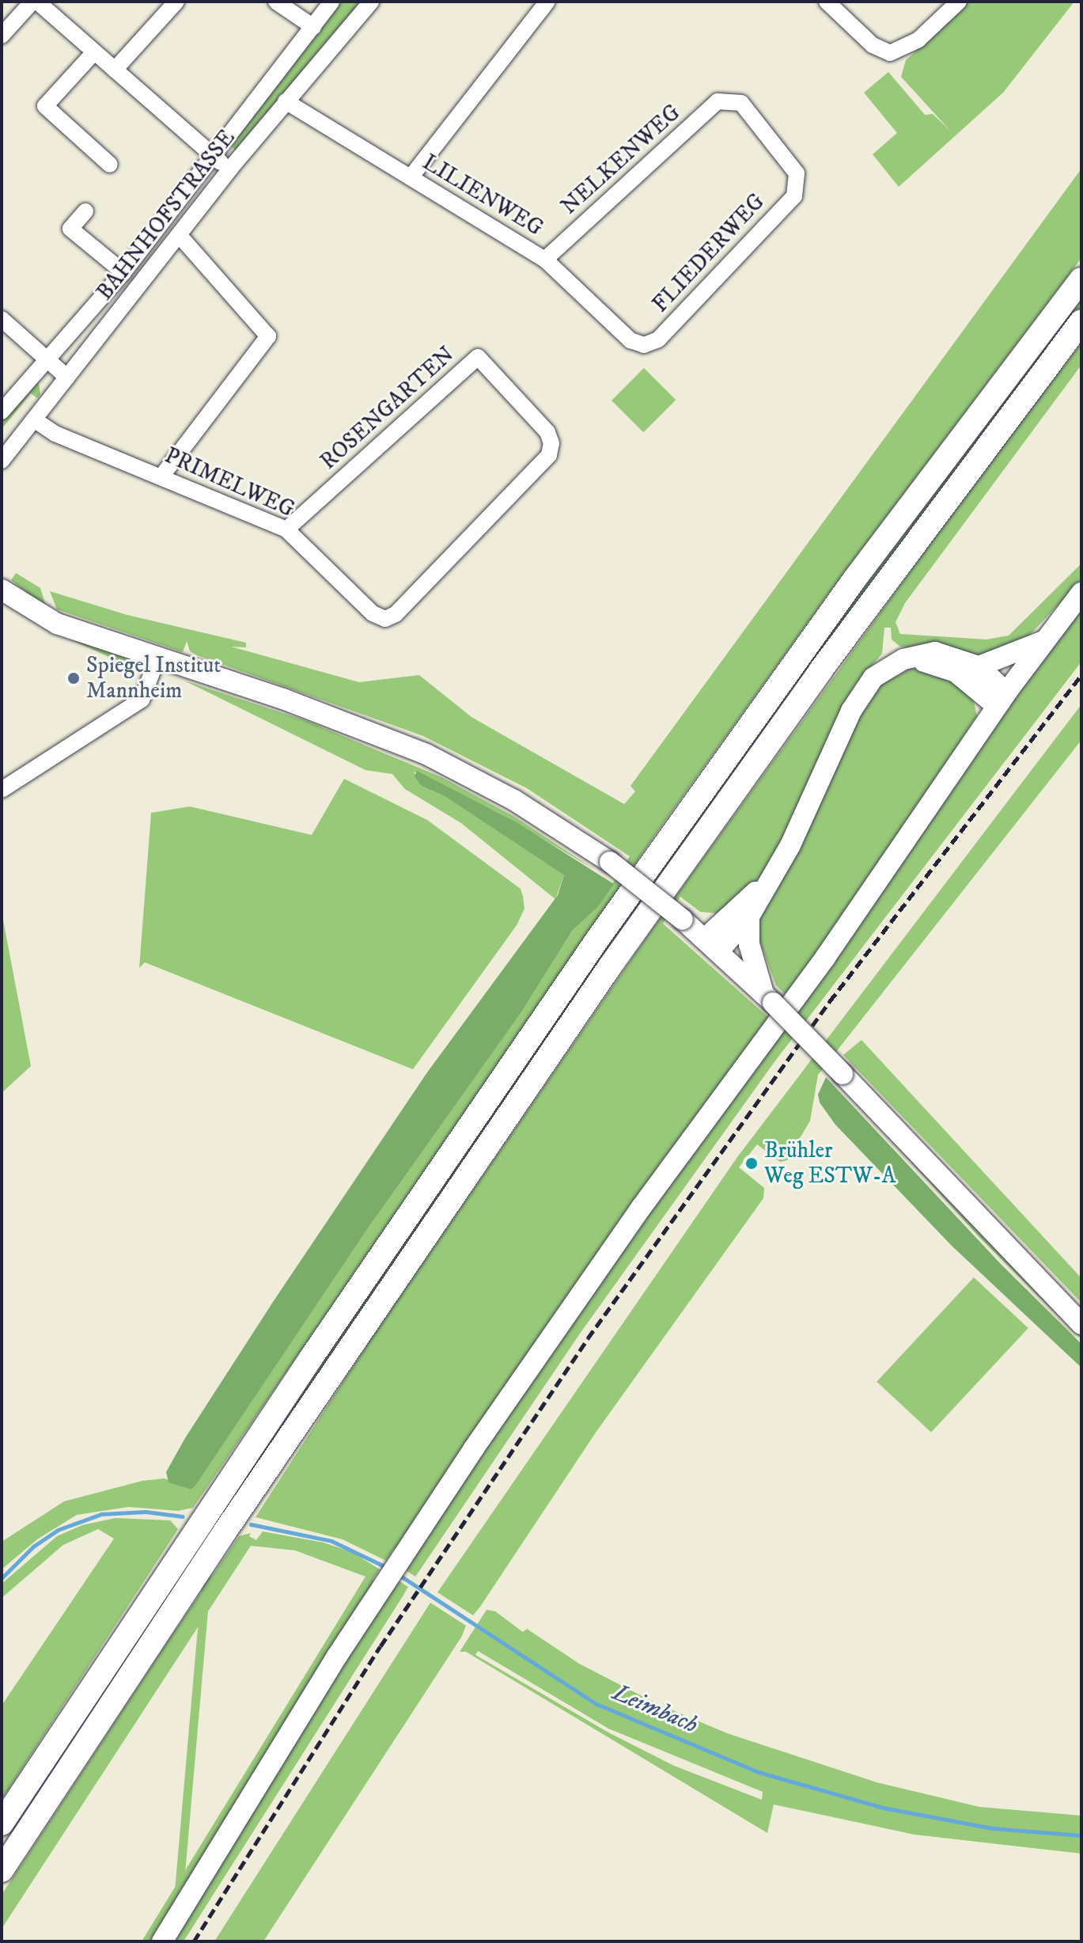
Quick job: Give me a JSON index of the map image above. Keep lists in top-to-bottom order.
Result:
{
  "streets": {
    "street": [
      "NELKENWEG",
      "LILIENWEG",
      "BAHNHOFSTRASSE",
      "FLIEDERWEG",
      "ROSENGARTEN",
      "PRIMELWEG"
    ]
  },
  "crossings": [
    ["NELKENWEG", "LILIENWEG"],
    ["NELKENWEG", "FLIEDERWEG"],
    ["LILIENWEG", "BAHNHOFSTRASSE"],
    ["LILIENWEG", "FLIEDERWEG"],
    ["BAHNHOFSTRASSE", "PRIMELWEG"],
    ["ROSENGARTEN", "PRIMELWEG"]
  ],
  "water": ["Leimbach"],
  "places": ["Spiegel Institut Mannheim", "Brühler Weg ESTW-A"]
}
